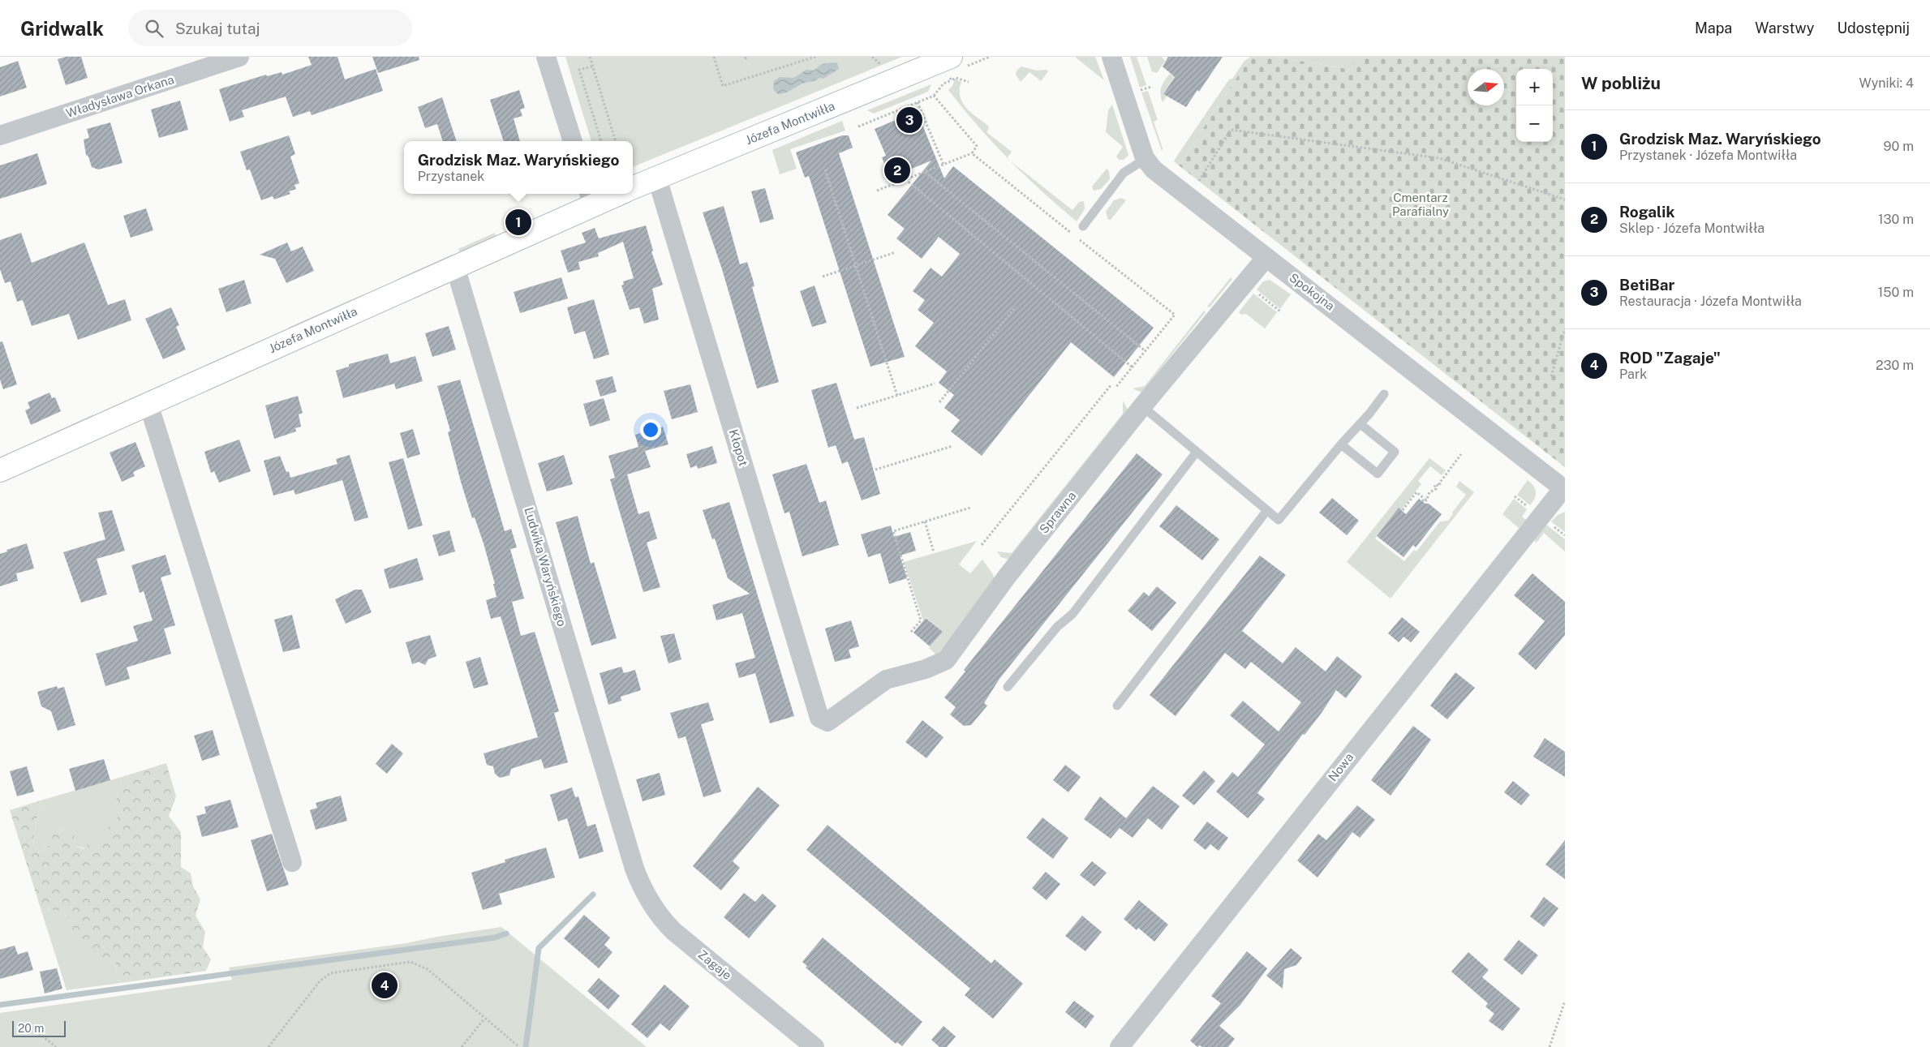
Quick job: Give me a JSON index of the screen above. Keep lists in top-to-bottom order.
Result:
{
  "streets": {
    "street": [
      "Władysława Orkana",
      "Józefa Montwiłła",
      "Spokojna",
      "Kłopot",
      "Sprawna",
      "Ludwika Waryńskiego",
      "Nowa",
      "Zagaje"
    ]
  },
  "crossings": [
    ["Józefa Montwiłła", "Kłopot"],
    ["Józefa Montwiłła", "Ludwika Waryńskiego"],
    ["Spokojna", "Sprawna"],
    ["Spokojna", "Nowa"],
    ["Kłopot", "Sprawna"],
    ["Ludwika Waryńskiego", "Zagaje"]
  ],
  "parks": ["Cmentarz Parafialny"],
  "scale_bar": "20 m",
  "north": "right",
  "page": {
    "header": "Gridwalk",
    "search": "Szukaj tutaj",
    "nav": ["Mapa", "Warstwy", "Udostępnij"],
    "heading": ["W pobliżu", "Wyniki: 4"],
    "map_buttons": ["+", "−"],
    "pins": [
      "3",
      "2",
      "1",
      "4"
    ],
    "list": [
      {
        "mark": "1",
        "name": "Grodzisk Maz. Waryńskiego",
        "note": "Przystanek · Józefa Montwiłła",
        "value": "90 m"
      },
      {
        "mark": "2",
        "name": "Rogalik",
        "note": "Sklep · Józefa Montwiłła",
        "value": "130 m"
      },
      {
        "mark": "3",
        "name": "BetiBar",
        "note": "Restauracja · Józefa Montwiłła",
        "value": "150 m"
      },
      {
        "mark": "4",
        "name": "ROD \"Zagaje\"",
        "note": "Park",
        "value": "230 m"
      }
    ],
    "popup": ["Grodzisk Maz. Waryńskiego", "Przystanek"],
    "scale": "20 m"
  }
}
